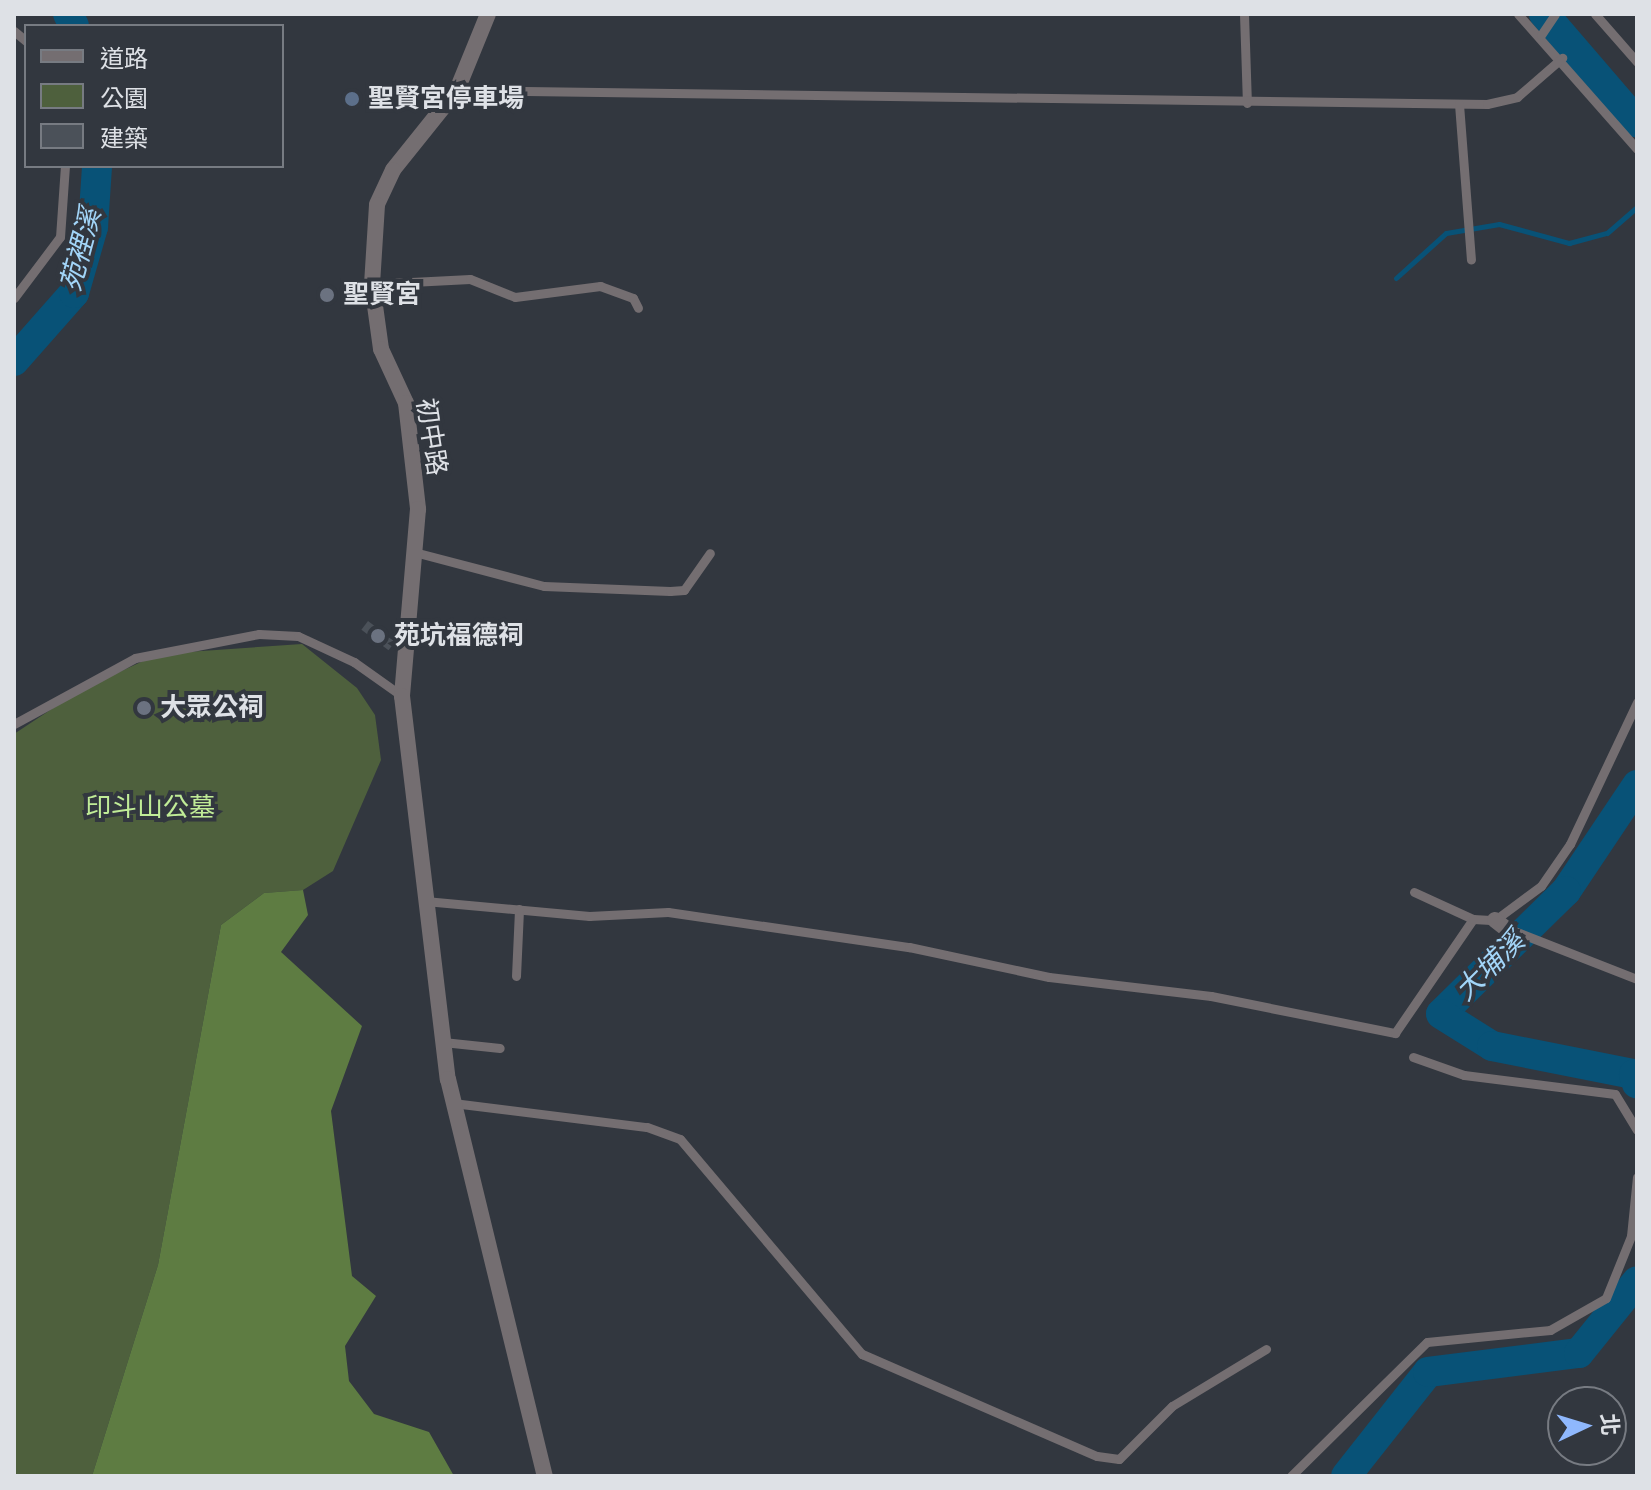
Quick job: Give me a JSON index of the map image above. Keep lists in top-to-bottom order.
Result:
{
  "streets": {
    "street": ["初中路"]
  },
  "water": ["苑裡溪", "大埔溪"],
  "parks": ["印斗山公墓"],
  "places": [
    "聖賢宮停車場",
    "聖賢宮",
    "苑坑福德祠",
    "大眾公祠"
  ],
  "legend": ["道路", "公園", "建築"],
  "north": "right"
}
